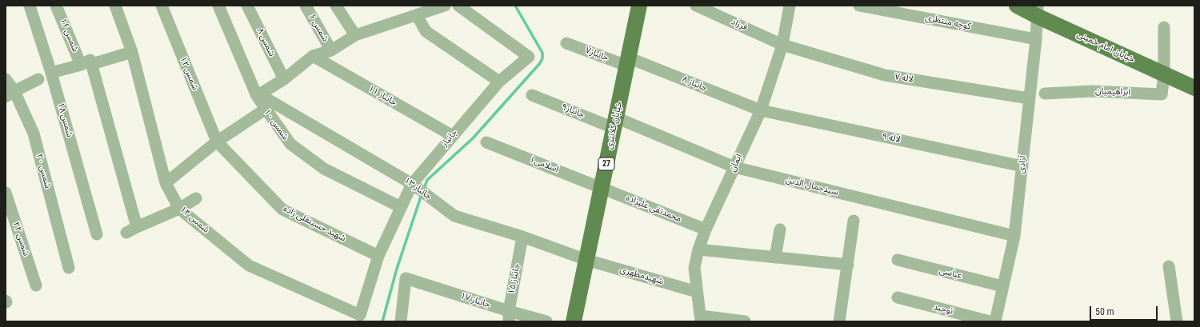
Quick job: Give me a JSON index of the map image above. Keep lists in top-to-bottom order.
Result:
{
  "streets": {
    "main road": ["خیابان امام خمینی", "خیابان کلانتری", "27"],
    "street": [
      "کوچه منتظری",
      "فرزاد",
      "شمس ۶",
      "شمس ۱۶",
      "شمس ۸",
      "جانباز۷",
      "شمس ۱۲",
      "لاله ۷",
      "جانباز ۸",
      "ابراهیمیان",
      "جانباز ۱۱",
      "جانباز۹",
      "شمس ۱۸",
      "شمس ۱۰",
      "جانباز",
      "لاله ۹",
      "ایمان",
      "اسلامی۱",
      "آزادی",
      "شمس ۲۰",
      "سیدجمال الدین",
      "جانباز ۱۳",
      "محمدتقی علیزاده",
      "شمس ۱۴",
      "شهید حسینقلی زاده",
      "شمس ۲۲",
      "عباسی",
      "شهیدمطهری",
      "جانباز ۱۵",
      "جانباز ۱۷",
      "توحید"
    ]
  },
  "crossings": [
    ["کوچه منتظری", "آزادی"],
    ["فرزاد", "لاله ۷"],
    ["فرزاد", "ایمان"],
    ["خیابان امام خمینی", "ابراهیمیان"],
    ["خیابان امام خمینی", "آزادی"],
    ["جانباز۷", "جانباز ۸"],
    ["جانباز۷", "خیابان کلانتری"],
    ["شمس ۱۲", "شهید حسینقلی زاده"],
    ["لاله ۷", "ایمان"],
    ["لاله ۷", "آزادی"],
    ["جانباز ۸", "خیابان کلانتری"],
    ["جانباز ۸", "لاله ۹"],
    ["جانباز ۸", "ایمان"],
    ["جانباز ۱۱", "جانباز"],
    ["جانباز۹", "خیابان کلانتری"],
    ["جانباز۹", "سیدجمال الدین"],
    ["شمس ۱۰", "جانباز"],
    ["شمس ۱۰", "جانباز ۱۳"],
    ["خیابان کلانتری", "اسلامی۱"],
    ["خیابان کلانتری", "سیدجمال الدین"],
    ["خیابان کلانتری", "جانباز ۱۳"],
    ["خیابان کلانتری", "محمدتقی علیزاده"],
    ["خیابان کلانتری", "شهیدمطهری"],
    ["جانباز", "جانباز ۱۳"],
    ["جانباز", "شمس ۱۴"],
    ["جانباز", "شهید حسینقلی زاده"],
    ["لاله ۹", "ایمان"],
    ["لاله ۹", "آزادی"],
    ["ایمان", "سیدجمال الدین"],
    ["ایمان", "محمدتقی علیزاده"],
    ["ایمان", "شهیدمطهری"],
    ["اسلامی۱", "محمدتقی علیزاده"],
    ["آزادی", "سیدجمال الدین"],
    ["آزادی", "عباسی"],
    ["جانباز ۱۳", "شهیدمطهری"],
    ["جانباز ۱۳", "جانباز ۱۵"],
    ["جانباز ۱۵", "جانباز ۱۷"]
  ],
  "scale_bar": "50 m"
}
